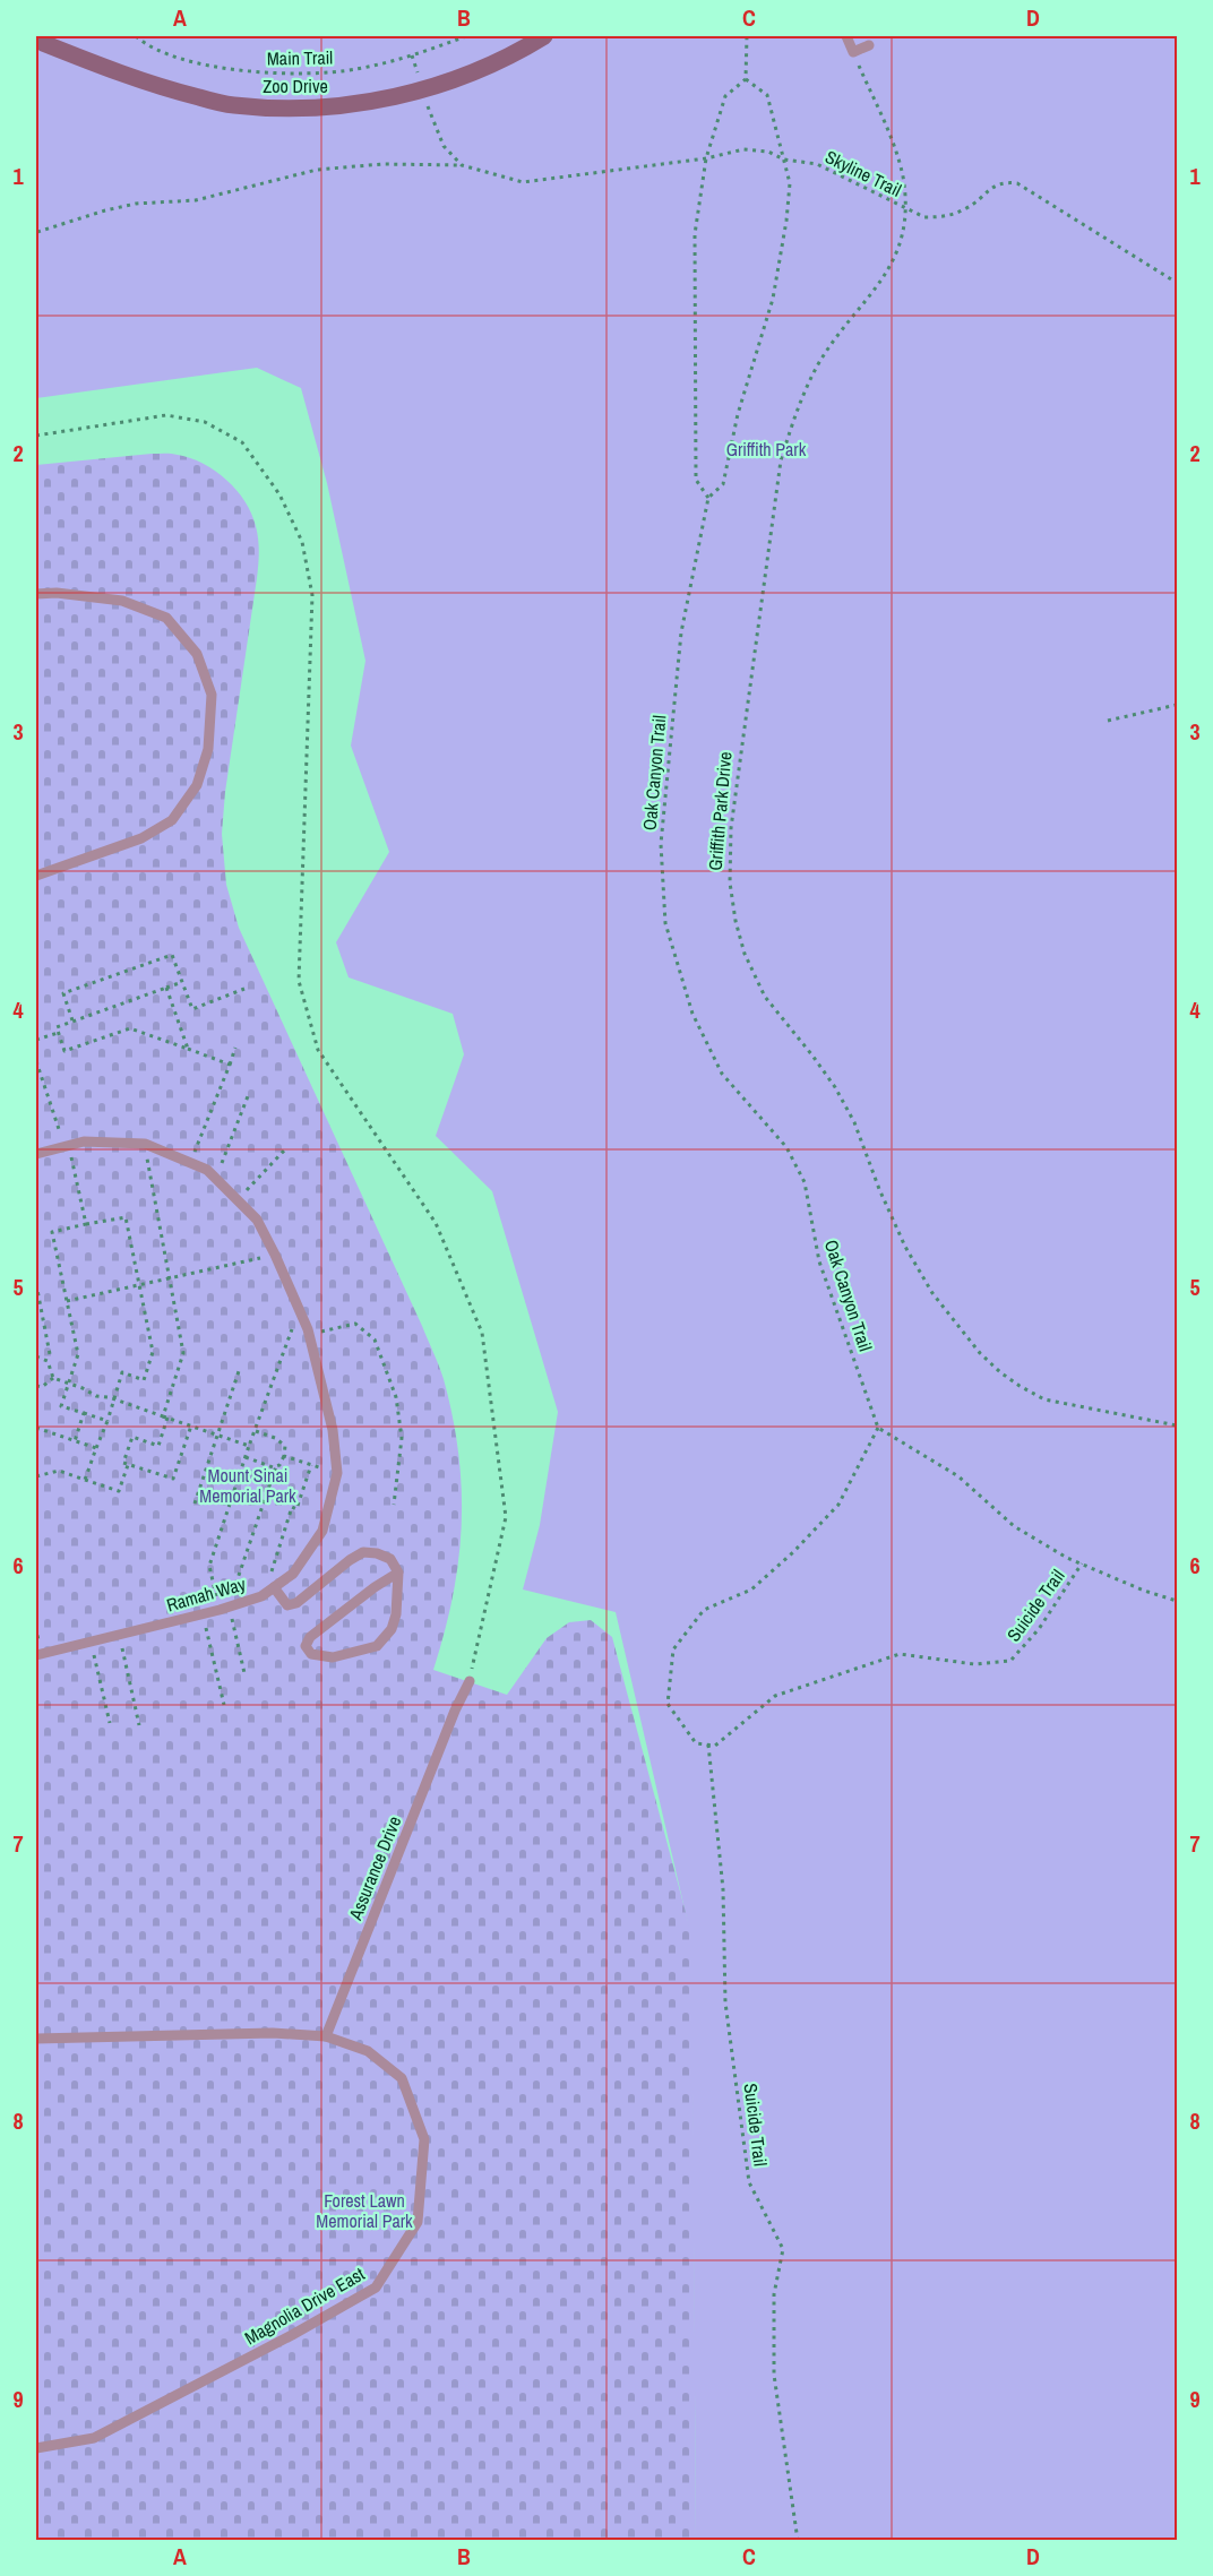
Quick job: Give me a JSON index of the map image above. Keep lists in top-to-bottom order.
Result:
{
  "streets": {
    "street": ["Zoo Drive"],
    "lane": ["Ramah Way", "Assurance Drive", "Magnolia Drive East"],
    "path": [
      "Main Trail",
      "Skyline Trail",
      "Oak Canyon Trail",
      "Griffith Park Drive",
      "Suicide Trail"
    ]
  },
  "crossings": [
    ["Skyline Trail", "Oak Canyon Trail"],
    ["Skyline Trail", "Griffith Park Drive"],
    ["Assurance Drive", "Magnolia Drive East"]
  ],
  "parks": ["Griffith Park", "Mount Sinai Memorial Park", "Forest Lawn Memorial Park"],
  "grid": {
    "columns": [
      "A",
      "B",
      "C",
      "D"
    ],
    "rows": [
      "1",
      "2",
      "3",
      "4",
      "5",
      "6",
      "7",
      "8",
      "9"
    ]
  }
}
